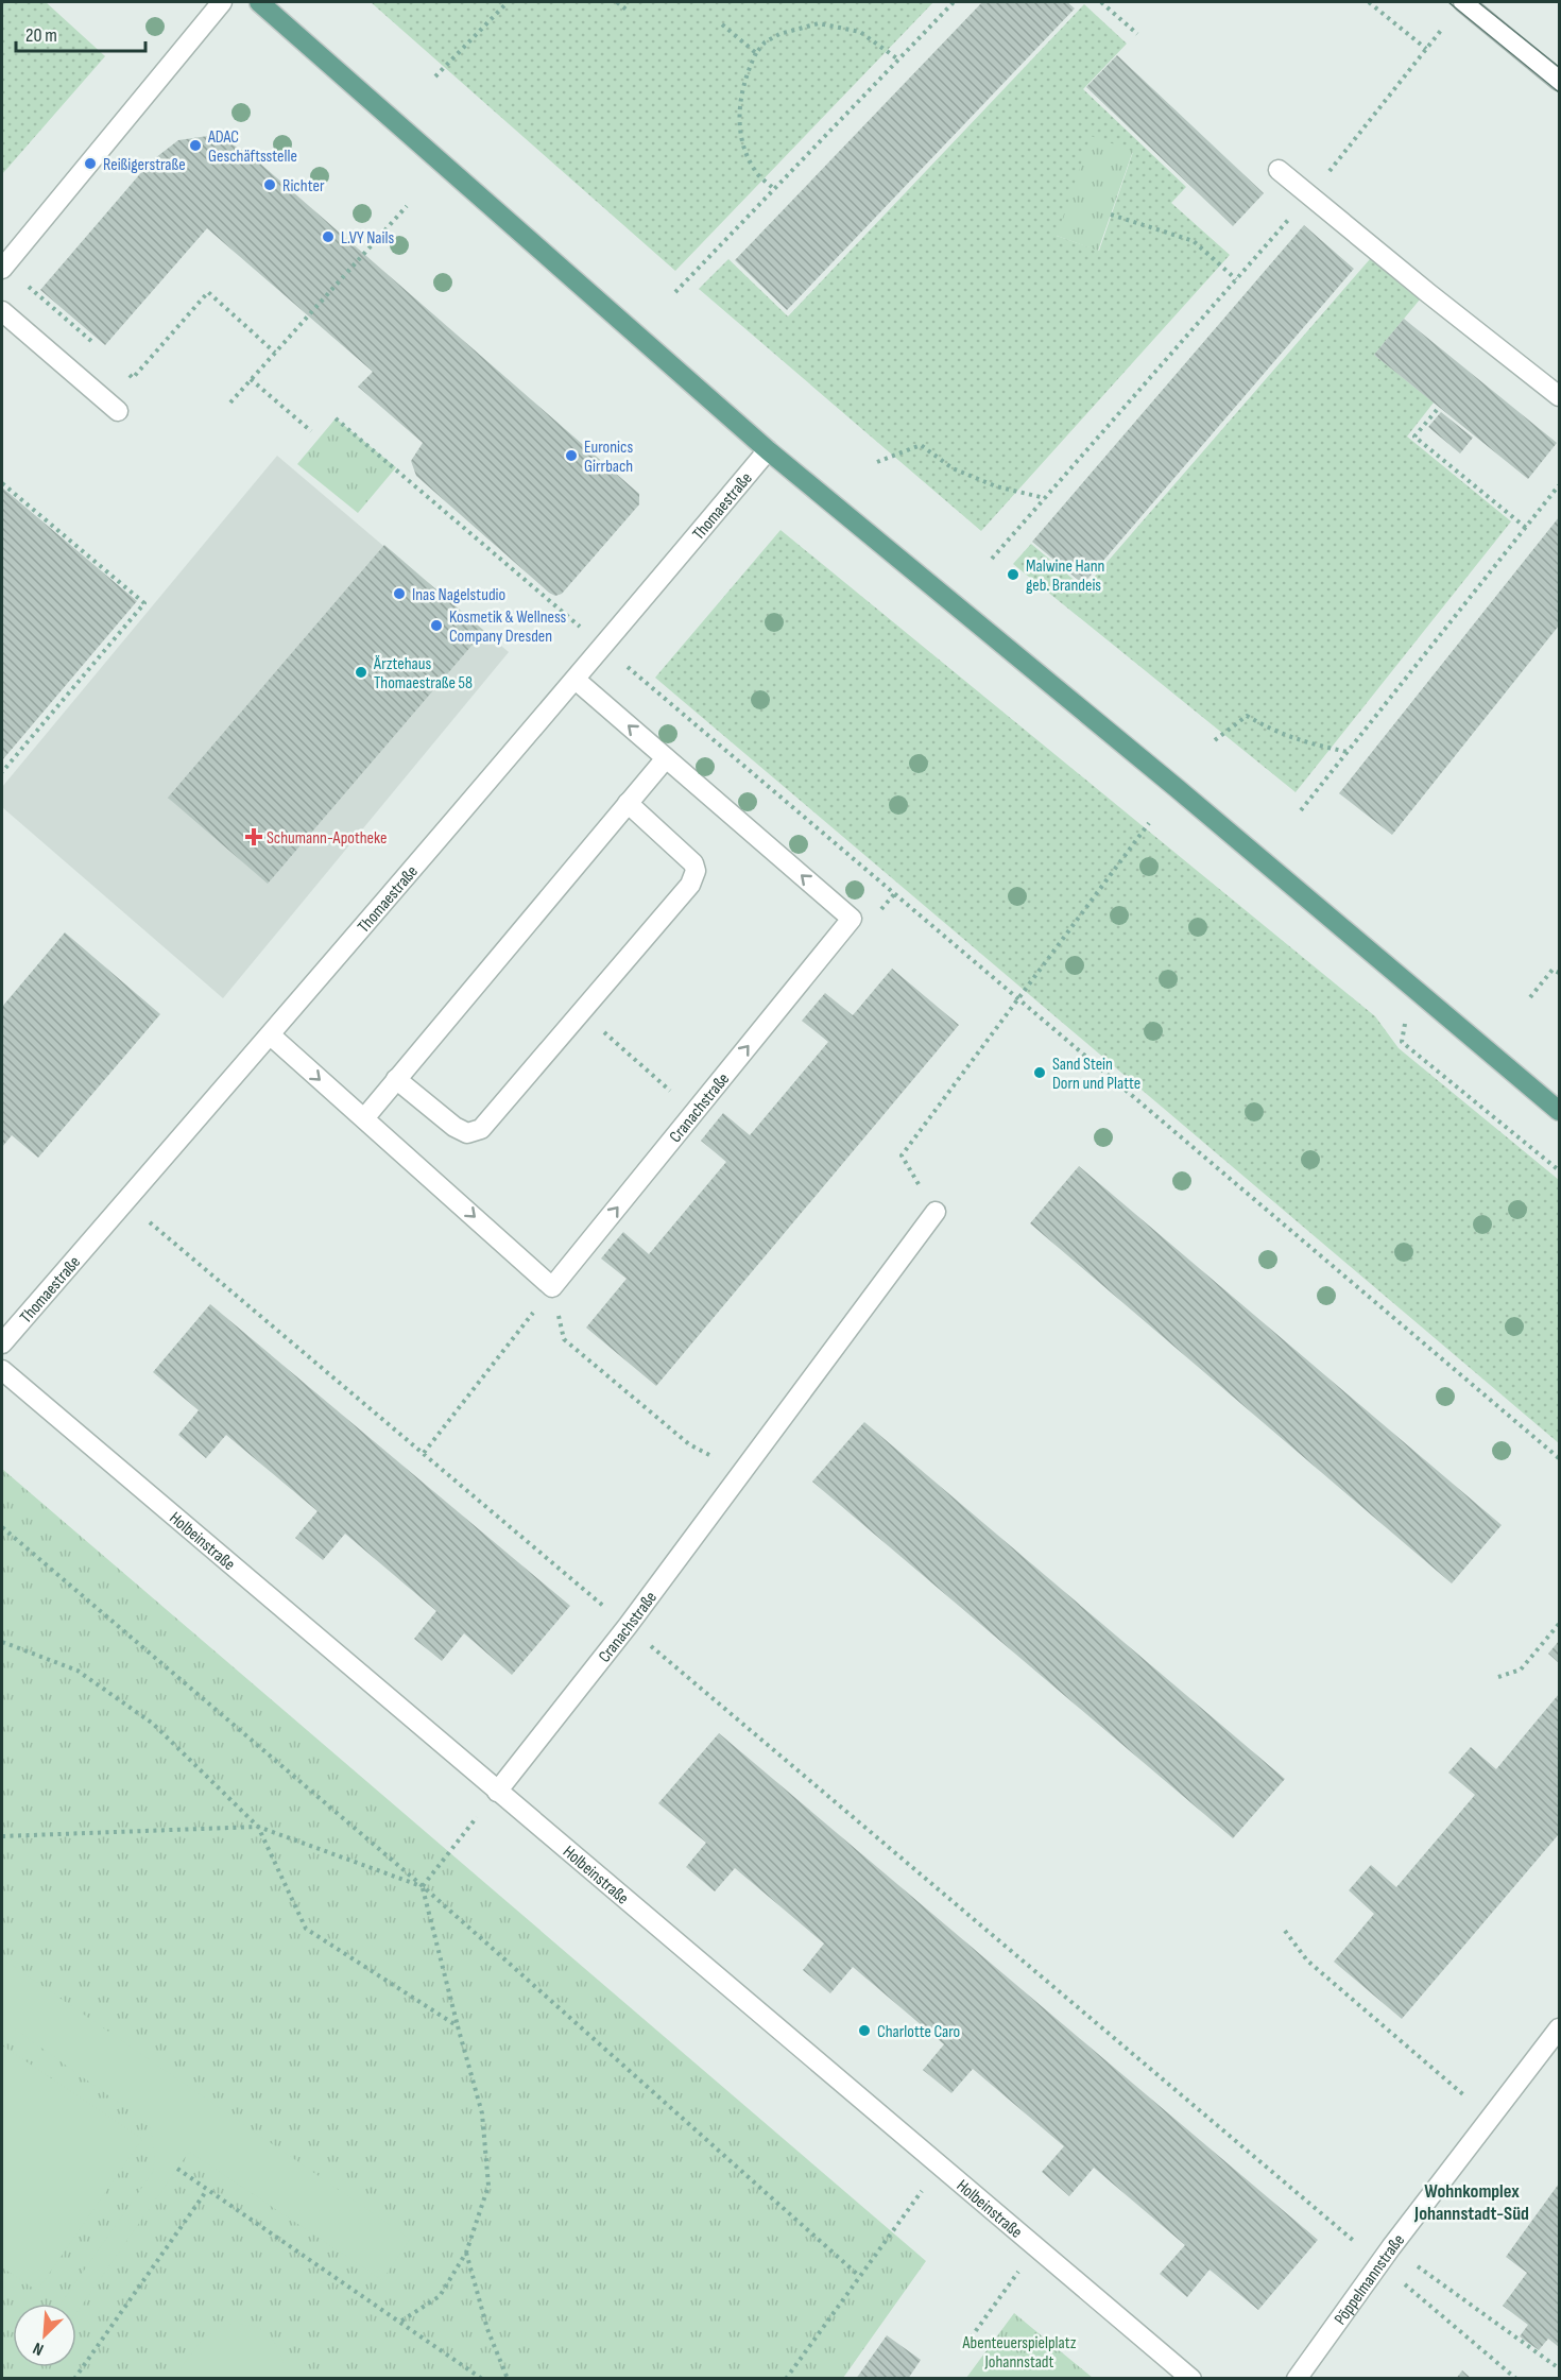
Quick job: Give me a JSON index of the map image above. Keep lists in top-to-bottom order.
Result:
{
  "streets": {
    "street": [
      "Thomaestraße",
      "Cranachstraße",
      "Holbeinstraße",
      "Pöppelmannstraße"
    ]
  },
  "crossings": [
    ["Thomaestraße", "Cranachstraße"],
    ["Cranachstraße", "Holbeinstraße"]
  ],
  "districts": ["Wohnkomplex Johannstadt-Süd"],
  "parks": ["Abenteuerspielplatz Johannstadt"],
  "places": {
    "other": [
      "ADAC Geschäftsstelle",
      "Reißigerstraße",
      "Richter",
      "L.VY Nails",
      "Euronics Girrbach",
      "Malwine Hann geb. Brandeis",
      "Inas Nagelstudio",
      "Kosmetik & Wellness Company Dresden",
      "Ärztehaus Thomaestraße 58",
      "Sand Stein Dorn und Platte",
      "Charlotte Caro"
    ],
    "health": ["Schumann-Apotheke"]
  },
  "scale_bar": "20 m",
  "north": "bottom left"
}
